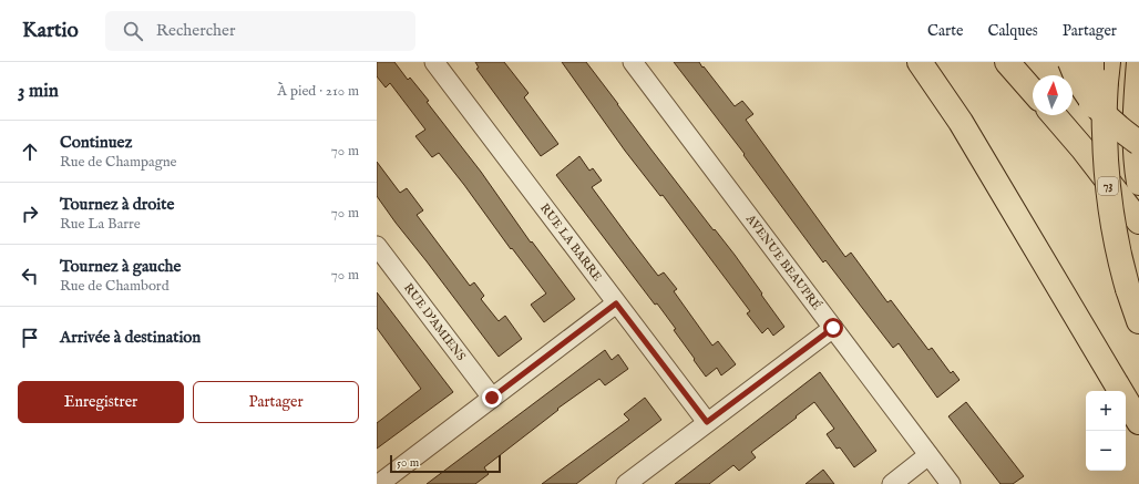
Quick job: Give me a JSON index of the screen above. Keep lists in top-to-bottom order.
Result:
{
  "streets": {
    "highway": ["73"],
    "street": ["RUE LA BARRE", "AVENUE BEAUPRÉ", "RUE D'AMIENS"]
  },
  "scale_bar": "50 m",
  "north": "top",
  "page": {
    "header": "Kartio",
    "search": "Rechercher",
    "nav": ["Carte", "Calques", "Partager"],
    "heading": ["3 min", "À pied · 210 m"],
    "list": [
      ["Continuez", "Rue de Champagne", "70 m"],
      ["Tournez à droite", "Rue La Barre", "70 m"],
      ["Tournez à gauche", "Rue de Chambord", "70 m"],
      "Arrivée à destination"
    ],
    "buttons": ["Enregistrer", "Partager"],
    "map_buttons": ["+", "−"],
    "scale": "50 m"
  }
}
